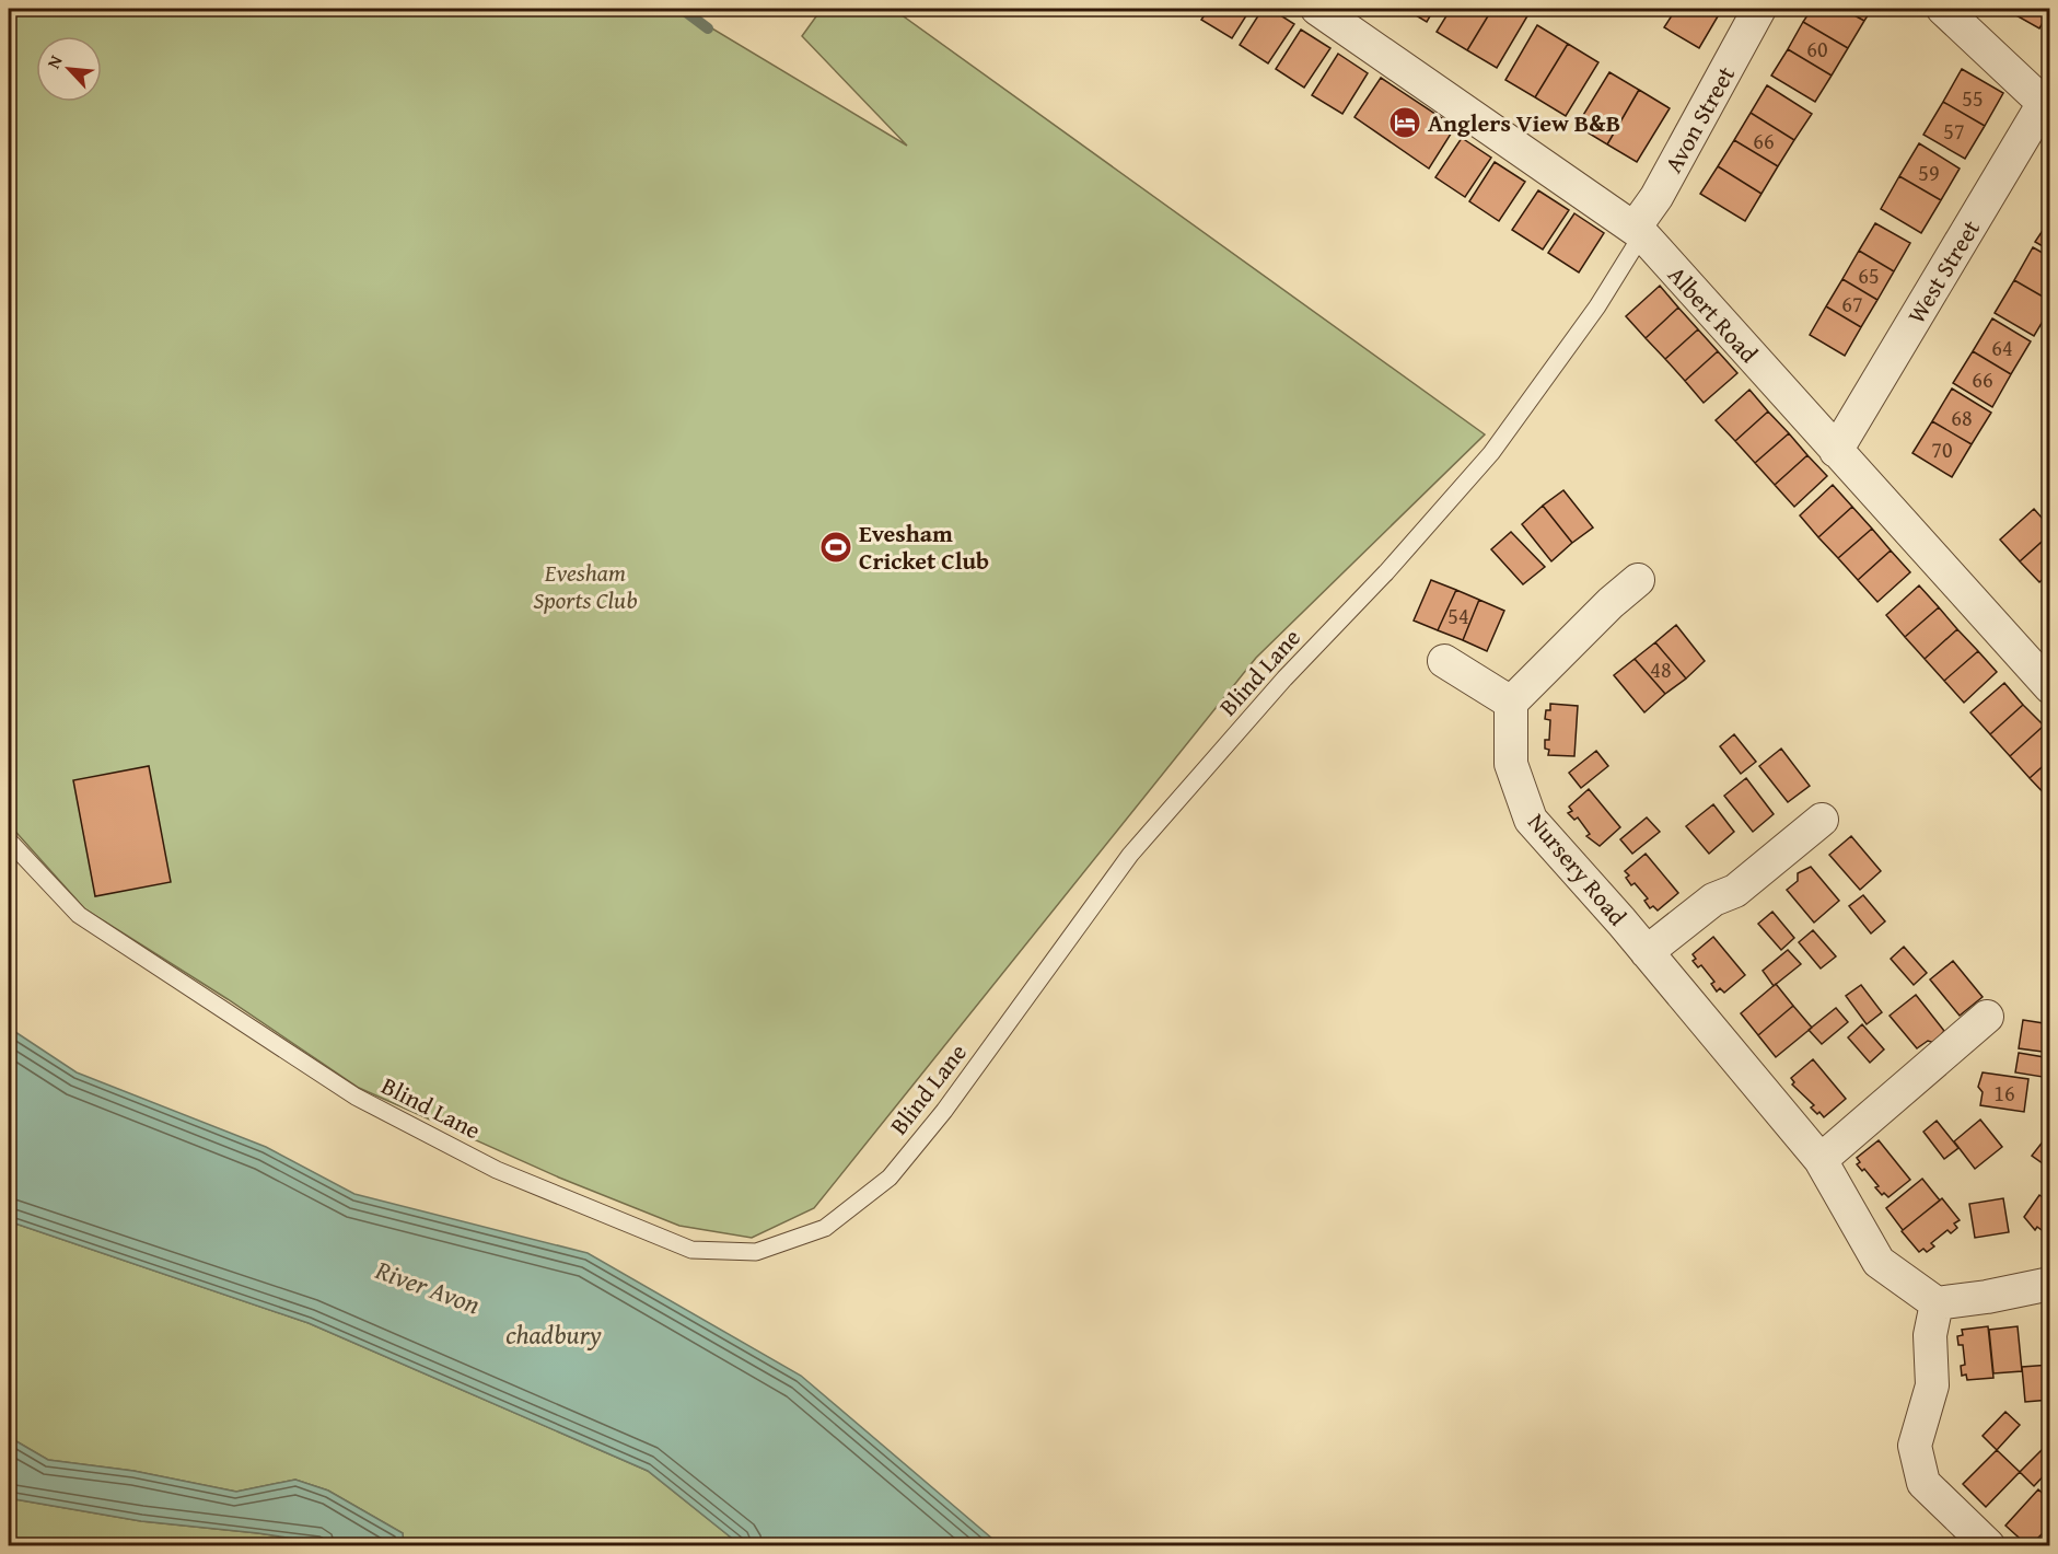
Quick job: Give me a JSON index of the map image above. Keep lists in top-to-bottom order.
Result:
{
  "streets": {
    "street": [
      "Avon Street",
      "West Street",
      "Albert Road",
      "Nursery Road"
    ],
    "lane": ["Blind Lane"]
  },
  "crossings": [
    ["Avon Street", "Albert Road"],
    ["Avon Street", "Blind Lane"],
    ["West Street", "Albert Road"],
    ["Albert Road", "Blind Lane"]
  ],
  "water": ["River Avon", "chadbury"],
  "parks": ["Evesham Sports Club"],
  "places": {
    "hotel": ["Anglers View B&B"],
    "sports": ["Evesham Cricket Club"]
  },
  "house_numbers": [
    "60",
    "55",
    "57",
    "66",
    "59",
    "65",
    "67",
    "64",
    "66",
    "68",
    "70",
    "54",
    "48",
    "16"
  ],
  "north": "top left"
}
